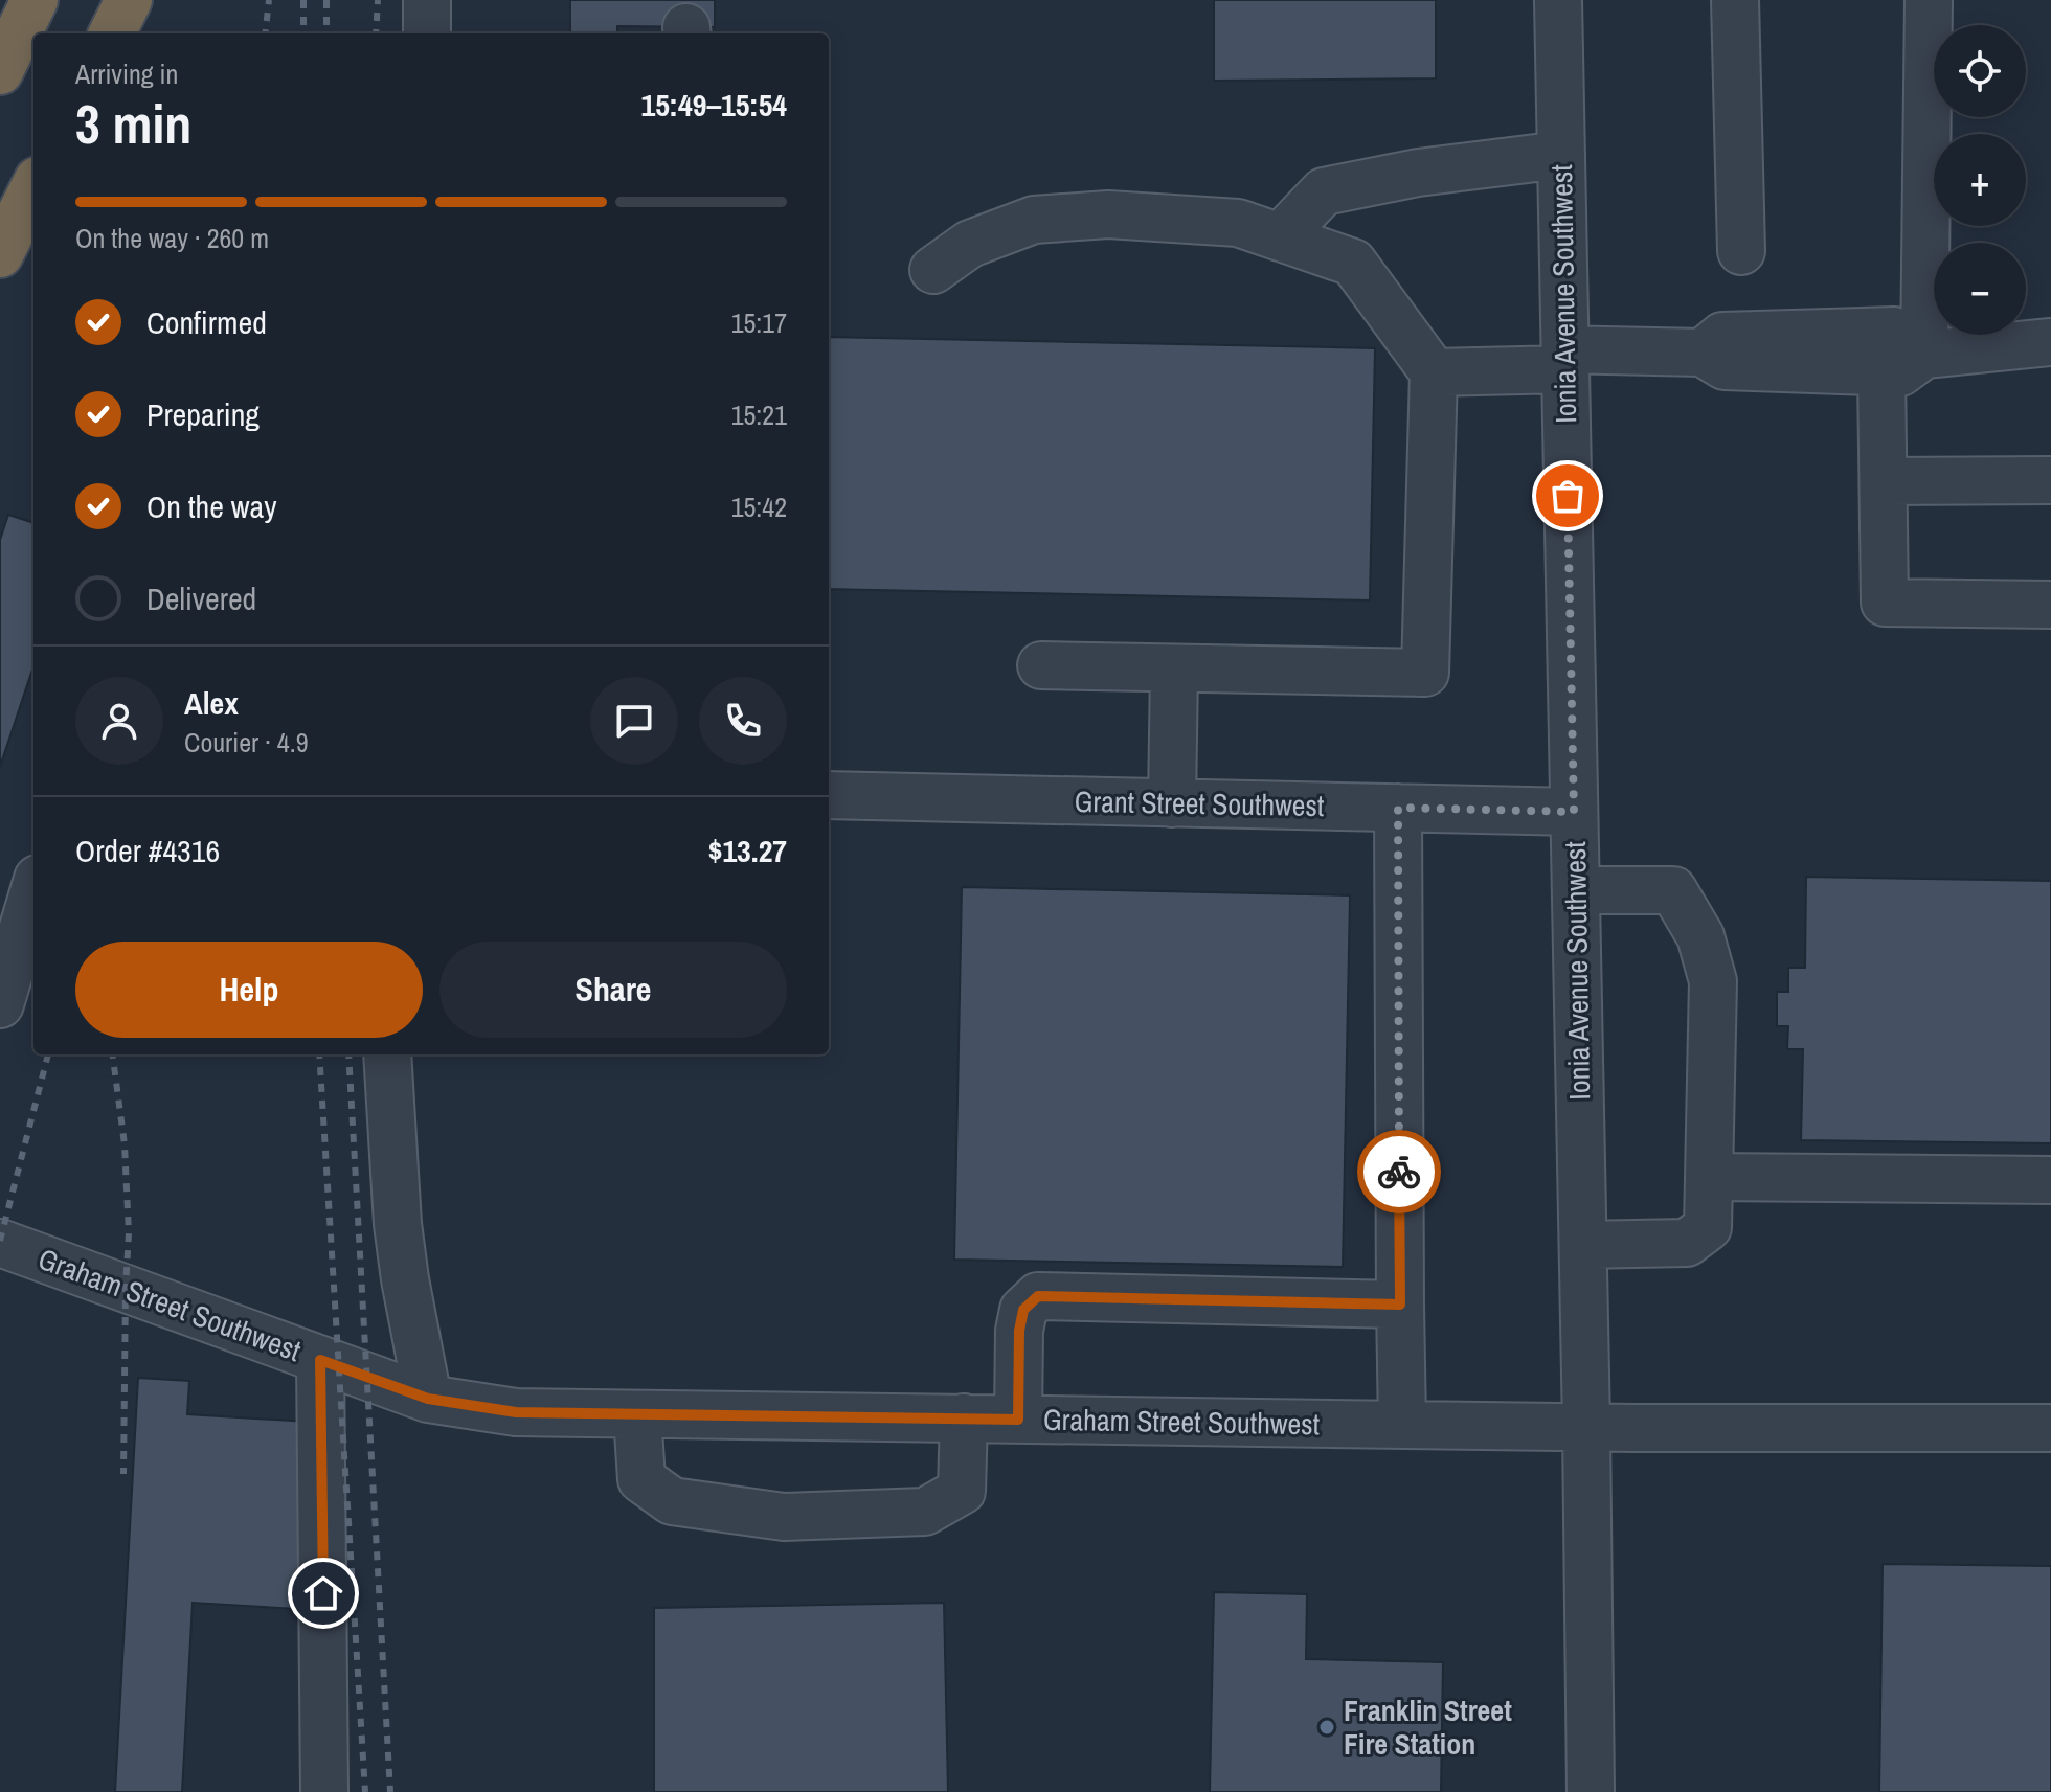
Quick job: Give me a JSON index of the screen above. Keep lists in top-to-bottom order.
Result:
{
  "streets": {
    "street": ["Ionia Avenue Southwest", "Grant Street Southwest", "Graham Street Southwest"]
  },
  "crossings": [
    ["Ionia Avenue Southwest", "Grant Street Southwest"],
    ["Ionia Avenue Southwest", "Graham Street Southwest"]
  ],
  "places": ["Franklin Street Fire Station"],
  "page": {
    "map_buttons": ["+", "−"],
    "heading": ["3 min", "Arriving in", "15:49–15:54"],
    "panel": [
      "Alex",
      "Courier · 4.9",
      "Order #4316",
      "$13.27"
    ],
    "bar": "On the way · 260 m",
    "list": [
      ["Confirmed", "15:17"],
      ["Preparing", "15:21"],
      ["On the way", "15:42"],
      "Delivered"
    ],
    "buttons": ["Help", "Share"]
  }
}
